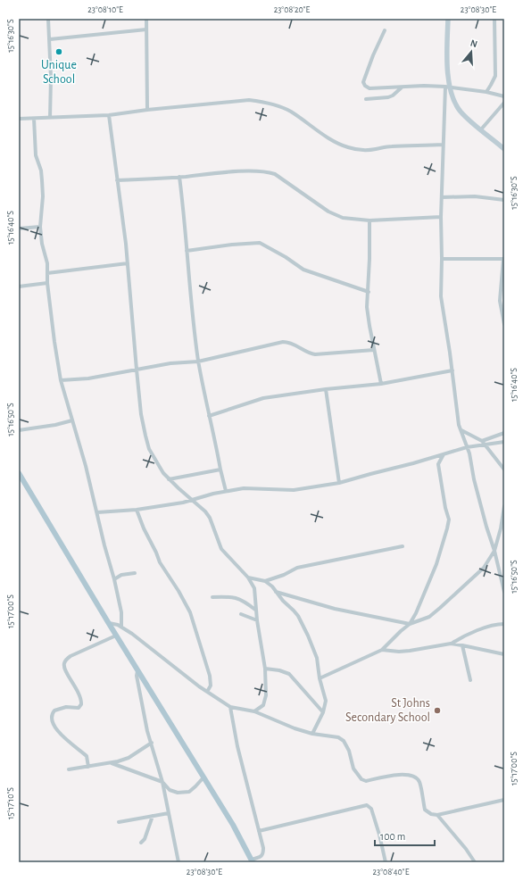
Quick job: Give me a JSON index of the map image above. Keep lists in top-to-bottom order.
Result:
{
  "places": ["Unique School", "St Johns Secondary School"],
  "scale_bar": "100 m",
  "north": "top",
  "coordinates": [
    "23°08'10\"E",
    "23°08'20\"E",
    "23°08'30\"E",
    "15°16'30\"S",
    "15°16'40\"S",
    "15°16'50\"S",
    "15°17'00\"S",
    "15°17'10\"S",
    "23°08'40\"E"
  ]
}
